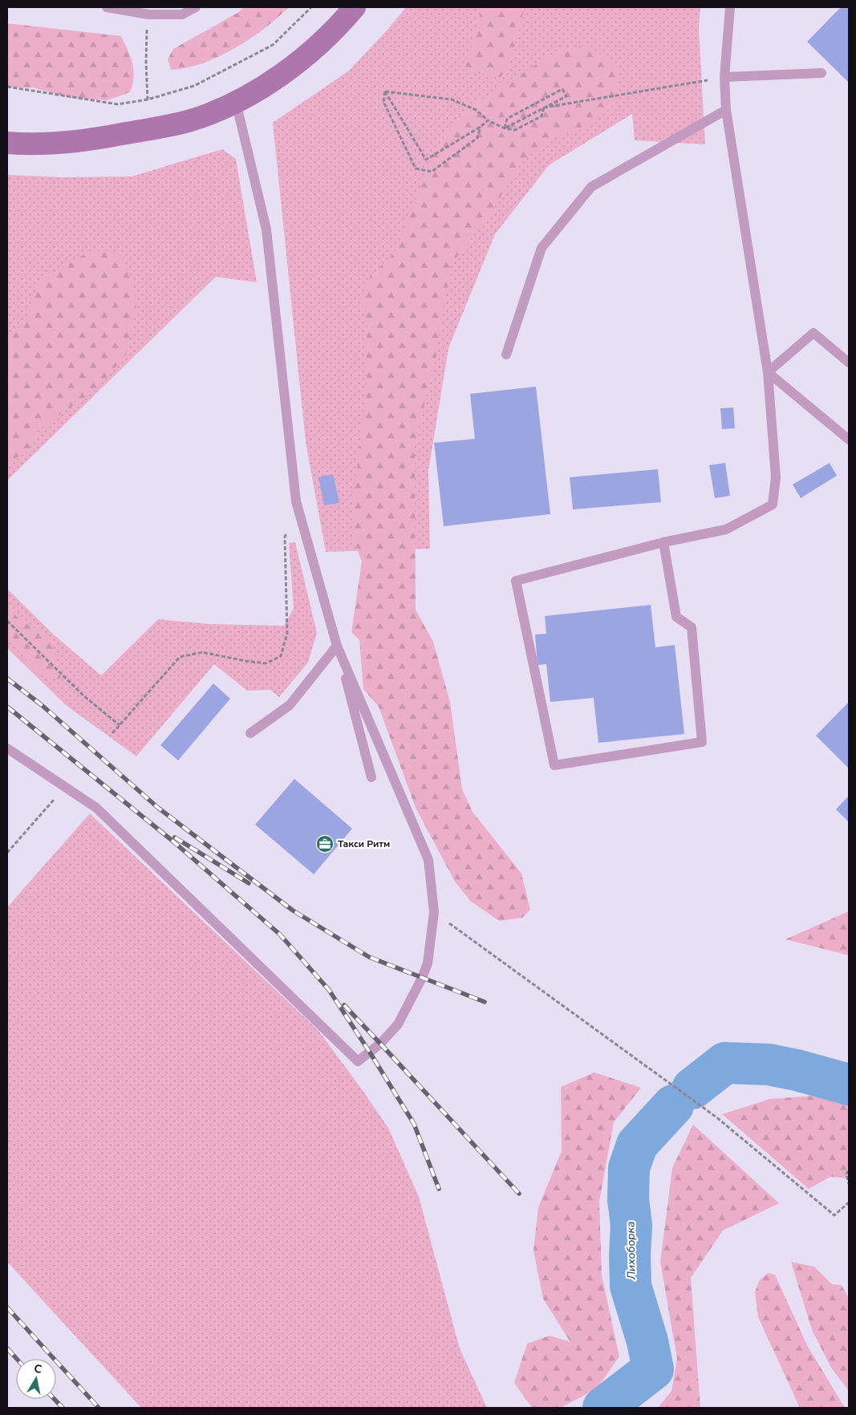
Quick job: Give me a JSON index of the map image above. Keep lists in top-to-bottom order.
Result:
{
  "water": ["Лихоборка"],
  "places": {
    "office": ["Такси Ритм"]
  },
  "north": "top"
}
